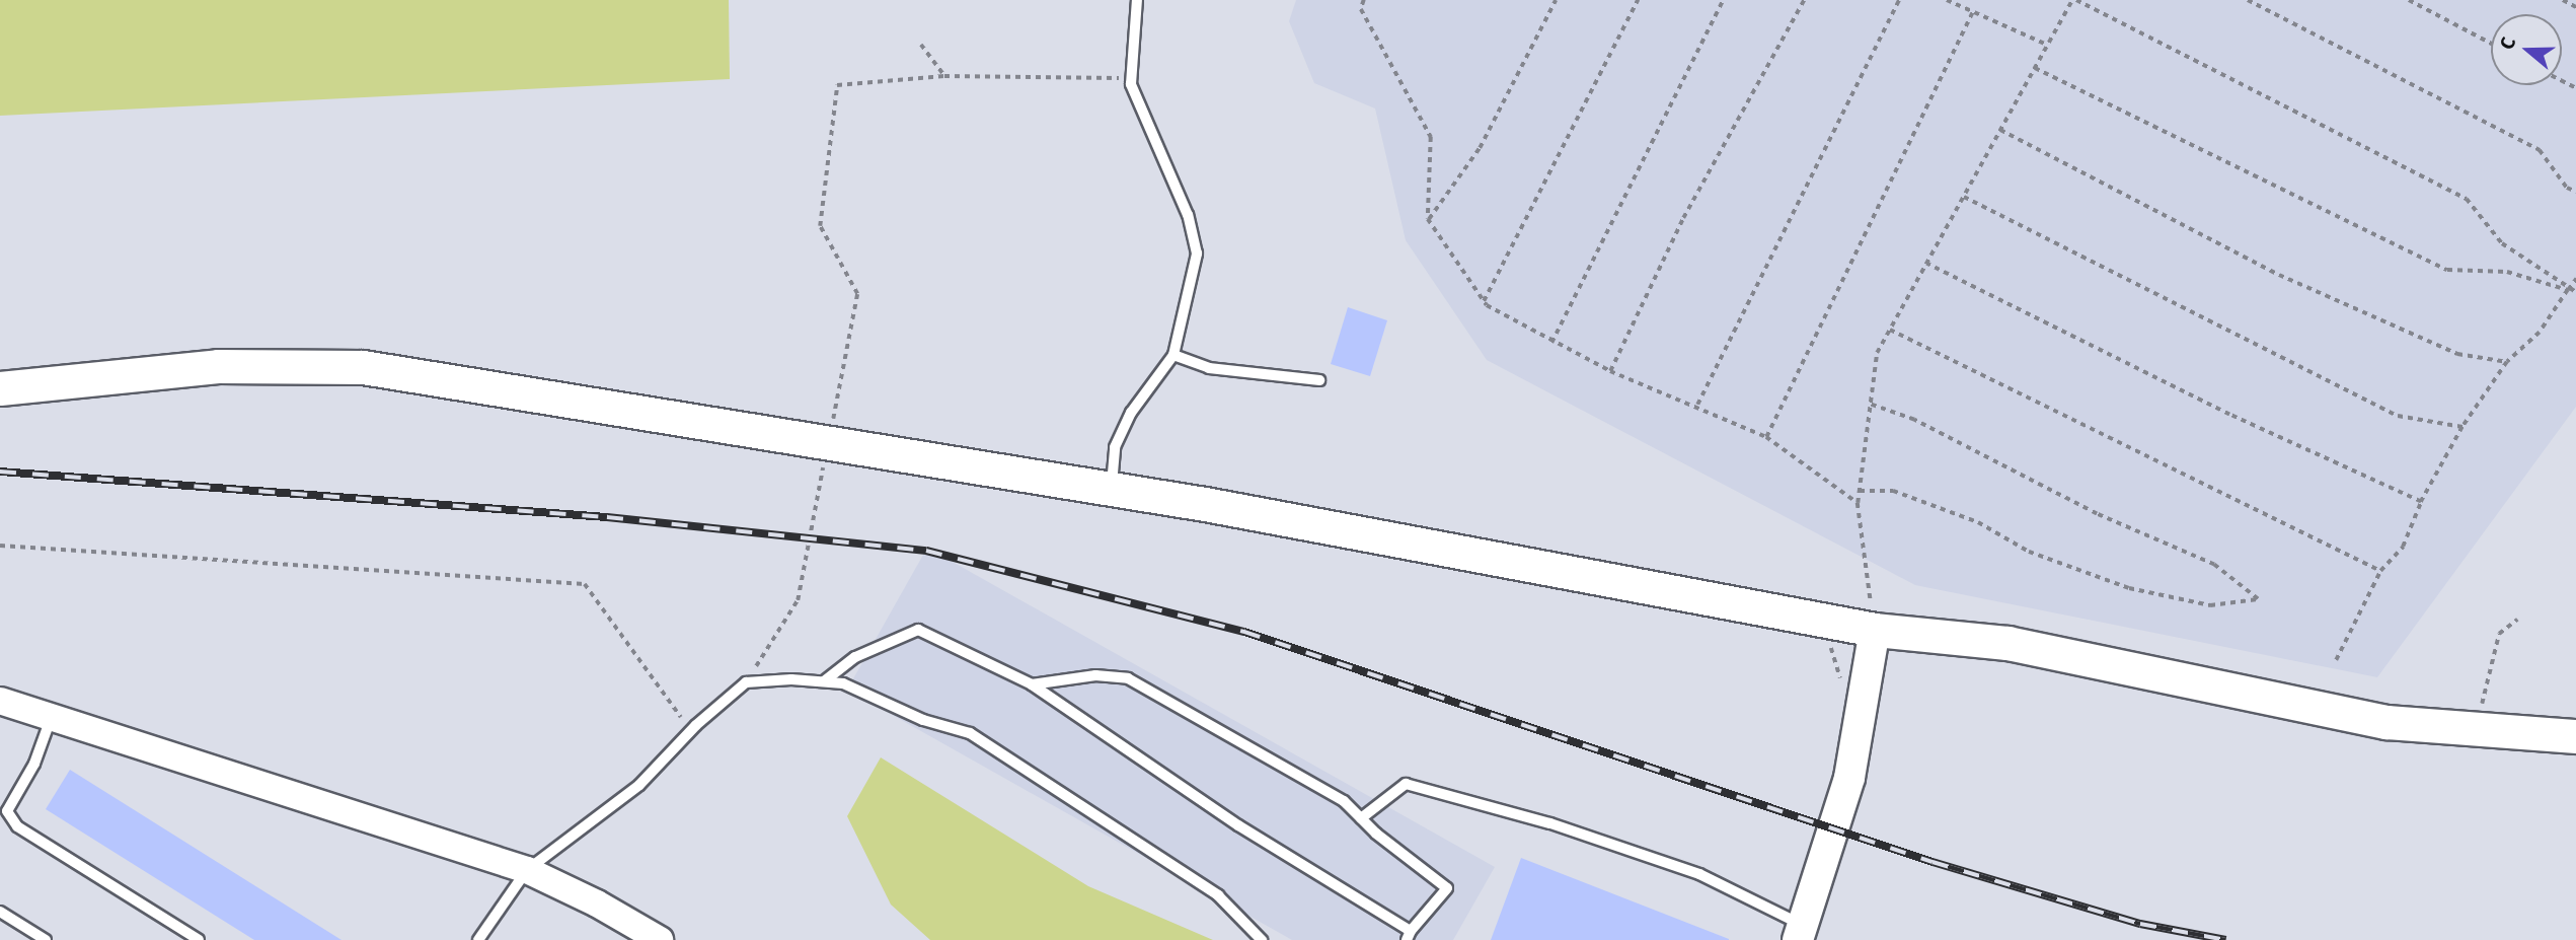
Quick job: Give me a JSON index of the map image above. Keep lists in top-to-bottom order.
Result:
{
  "north": "left"
}
